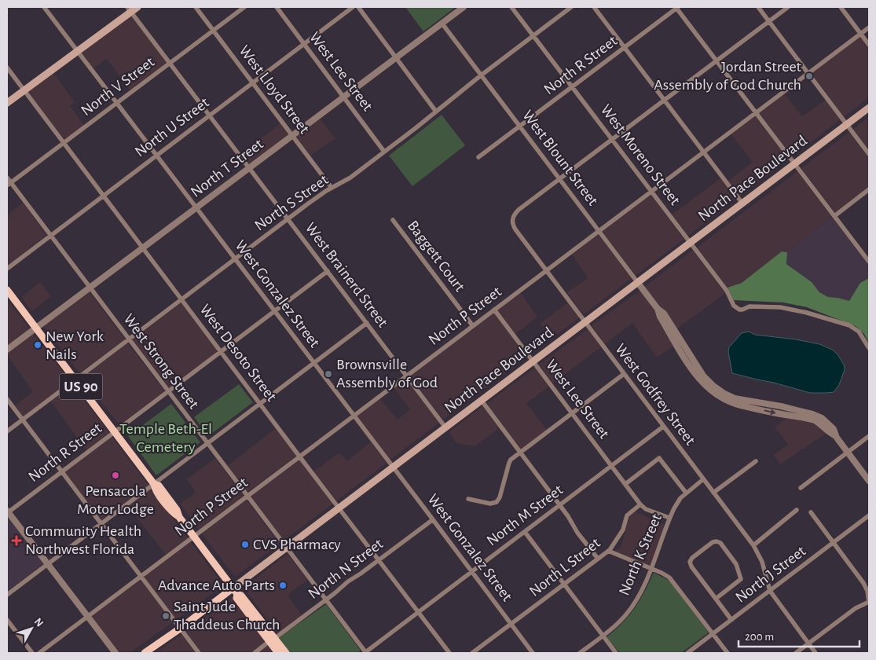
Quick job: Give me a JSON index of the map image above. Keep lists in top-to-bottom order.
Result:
{
  "streets": {
    "main road": ["North Pace Boulevard", "US 90"],
    "street": [
      "North R Street",
      "West Lee Street",
      "North V Street",
      "West Lloyd Street",
      "North U Street",
      "West Moreno Street",
      "West Blount Street",
      "North T Street",
      "North S Street",
      "Baggett Court",
      "West Brainerd Street",
      "West Gonzalez Street",
      "North P Street",
      "West Desoto Street",
      "West Strong Street",
      "West Godfrey Street",
      "North M Street",
      "North K Street",
      "North L Street",
      "North N Street",
      "North J Street"
    ]
  },
  "crossings": [
    ["North R Street", "West Moreno Street"],
    ["North R Street", "West Blount Street"],
    ["North R Street", "West Brainerd Street"],
    ["North R Street", "West Gonzalez Street"],
    ["North R Street", "West Desoto Street"],
    ["North R Street", "West Strong Street"],
    ["North R Street", "US 90"],
    ["West Lee Street", "North U Street"],
    ["West Lee Street", "North T Street"],
    ["West Lee Street", "North Pace Boulevard"],
    ["West Lee Street", "North S Street"],
    ["West Lee Street", "North P Street"],
    ["West Lee Street", "North M Street"],
    ["West Lee Street", "North L Street"],
    ["North V Street", "West Lloyd Street"],
    ["North V Street", "West Brainerd Street"],
    ["North V Street", "West Gonzalez Street"],
    ["North V Street", "West Desoto Street"],
    ["North V Street", "West Strong Street"],
    ["West Lloyd Street", "North U Street"],
    ["West Lloyd Street", "North T Street"],
    ["West Lloyd Street", "North S Street"],
    ["North U Street", "West Brainerd Street"],
    ["North U Street", "West Gonzalez Street"],
    ["North U Street", "West Desoto Street"],
    ["North U Street", "West Strong Street"],
    ["West Moreno Street", "North Pace Boulevard"],
    ["West Moreno Street", "North S Street"],
    ["West Moreno Street", "North P Street"],
    ["West Blount Street", "North T Street"],
    ["West Blount Street", "North Pace Boulevard"],
    ["West Blount Street", "North S Street"],
    ["West Blount Street", "North P Street"],
    ["West Blount Street", "West Godfrey Street"],
    ["North T Street", "West Brainerd Street"],
    ["North T Street", "West Gonzalez Street"],
    ["North T Street", "West Desoto Street"],
    ["North T Street", "West Strong Street"],
    ["North T Street", "US 90"],
    ["North Pace Boulevard", "West Brainerd Street"],
    ["North Pace Boulevard", "West Gonzalez Street"],
    ["North Pace Boulevard", "West Desoto Street"],
    ["North Pace Boulevard", "West Strong Street"],
    ["North Pace Boulevard", "US 90"],
    ["North Pace Boulevard", "West Godfrey Street"],
    ["North S Street", "West Brainerd Street"],
    ["North S Street", "West Gonzalez Street"],
    ["North S Street", "West Desoto Street"],
    ["North S Street", "West Strong Street"],
    ["North S Street", "US 90"],
    ["Baggett Court", "North P Street"],
    ["West Brainerd Street", "North P Street"],
    ["West Gonzalez Street", "North P Street"],
    ["West Gonzalez Street", "North M Street"],
    ["West Gonzalez Street", "North L Street"],
    ["West Gonzalez Street", "North N Street"],
    ["North P Street", "West Desoto Street"],
    ["North P Street", "West Strong Street"],
    ["North P Street", "US 90"],
    ["North P Street", "West Godfrey Street"],
    ["West Desoto Street", "North M Street"],
    ["West Desoto Street", "North N Street"],
    ["West Strong Street", "North M Street"],
    ["West Strong Street", "North N Street"],
    ["US 90", "North N Street"],
    ["West Godfrey Street", "North M Street"],
    ["West Godfrey Street", "North K Street"],
    ["West Godfrey Street", "North J Street"]
  ],
  "parks": ["Temple Beth-El Cemetery"],
  "places": {
    "other": [
      "Jordan Street Assembly of God Church",
      "New York Nails",
      "Brownsville Assembly of God",
      "Pensacola Motor Lodge",
      "CVS Pharmacy",
      "Advance Auto Parts",
      "Saint Jude Thaddeus Church"
    ],
    "health": ["Community Health Northwest Florida"]
  },
  "scale_bar": "200 m",
  "north": "top right"
}
